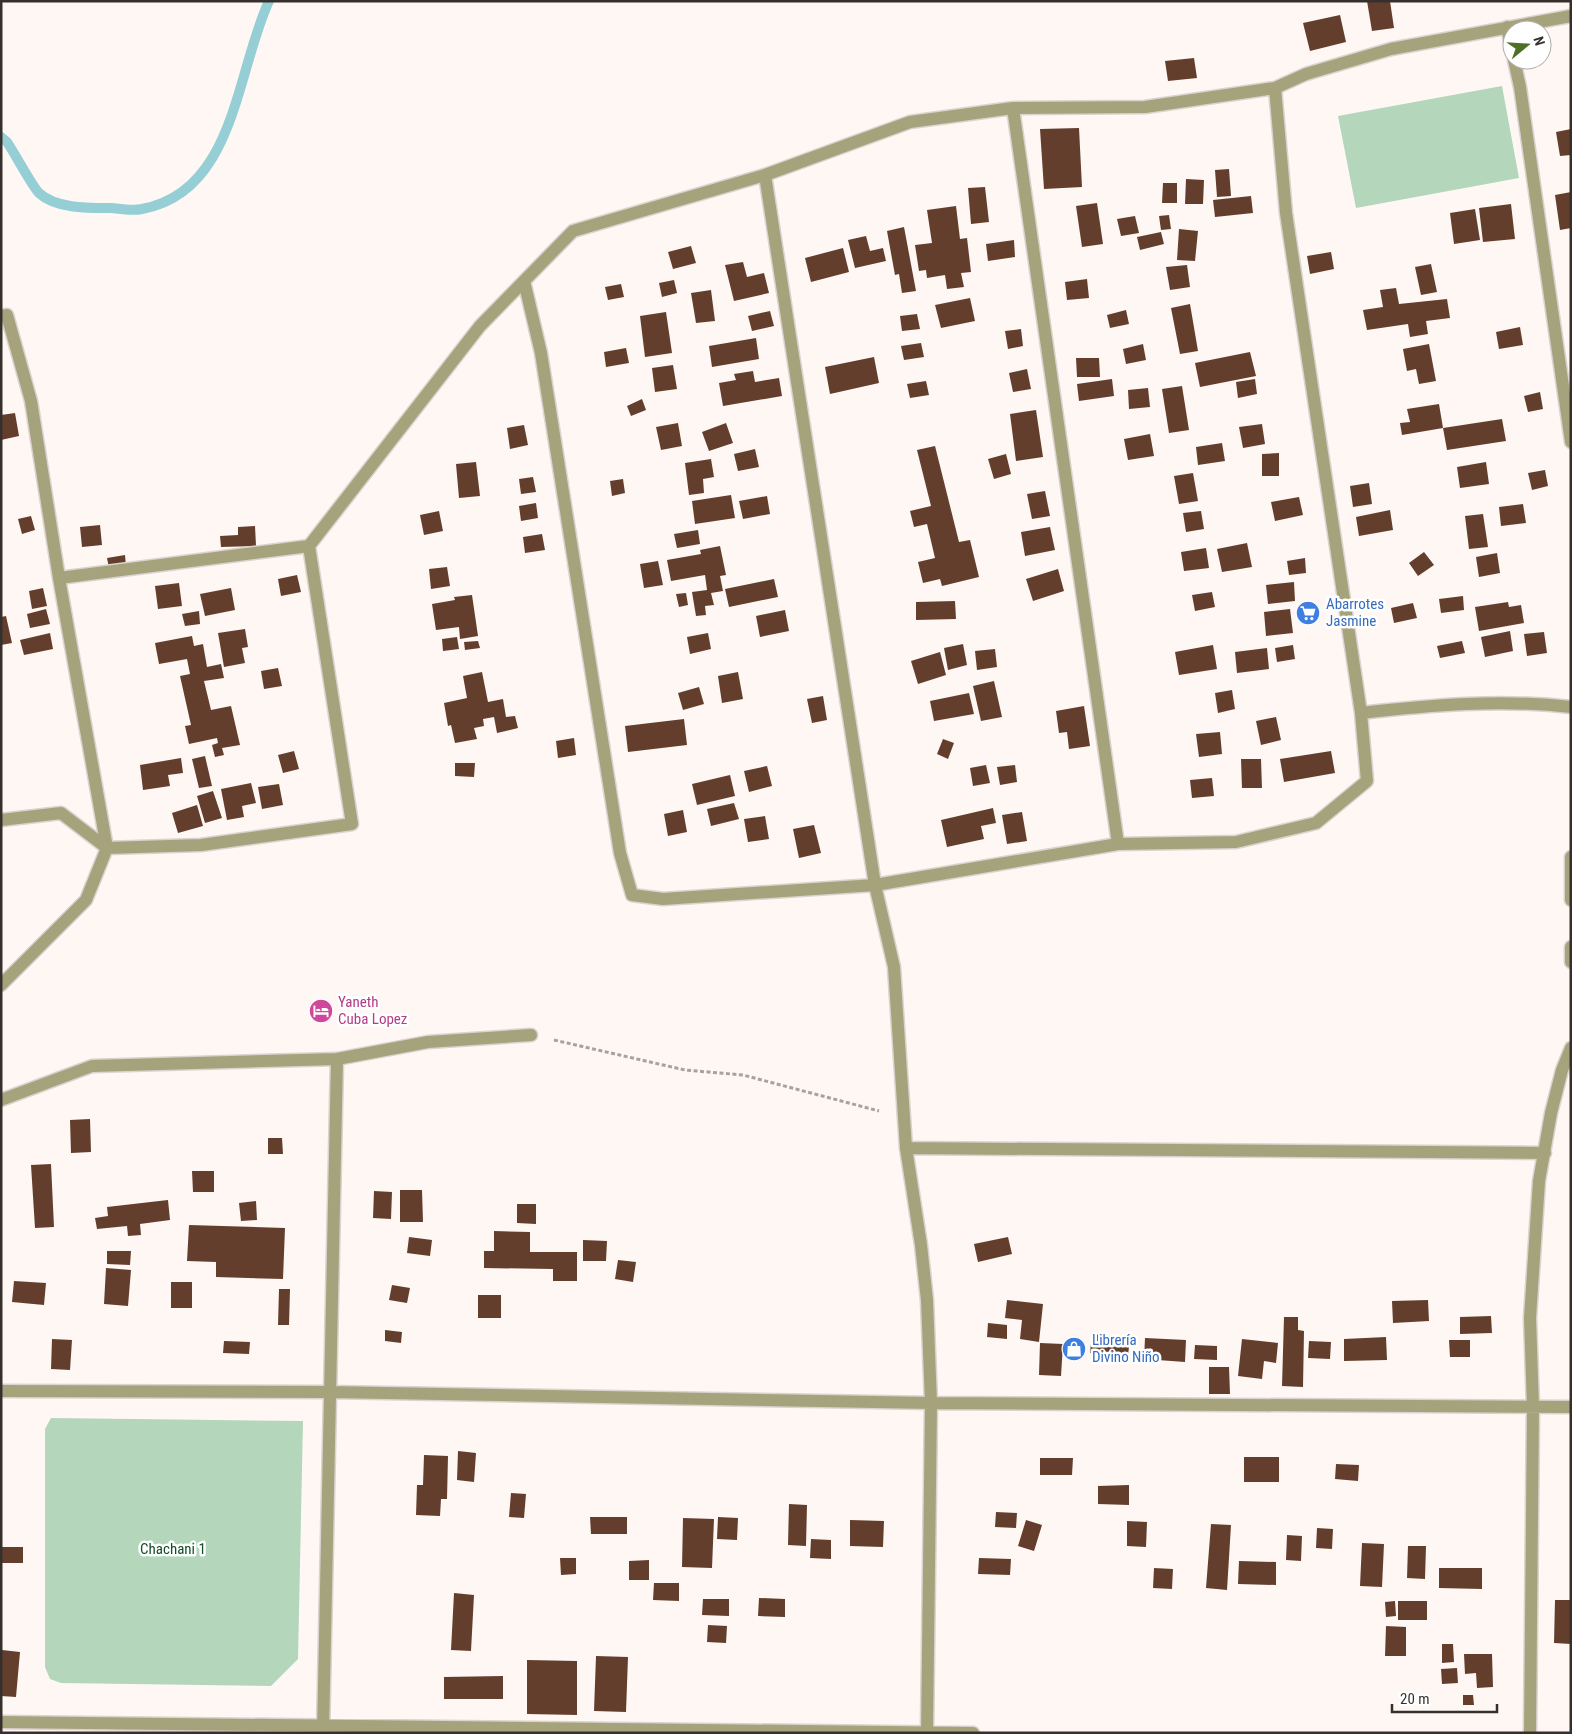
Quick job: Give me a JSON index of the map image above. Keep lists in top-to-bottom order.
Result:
{
  "parks": ["Chachani 1"],
  "places": {
    "supermarket": ["Abarrotes Jasmine"],
    "hotel": ["Yaneth Cuba Lopez"],
    "shop": ["Librería Divino Niño"]
  },
  "scale_bar": "20 m",
  "north": "right"
}
